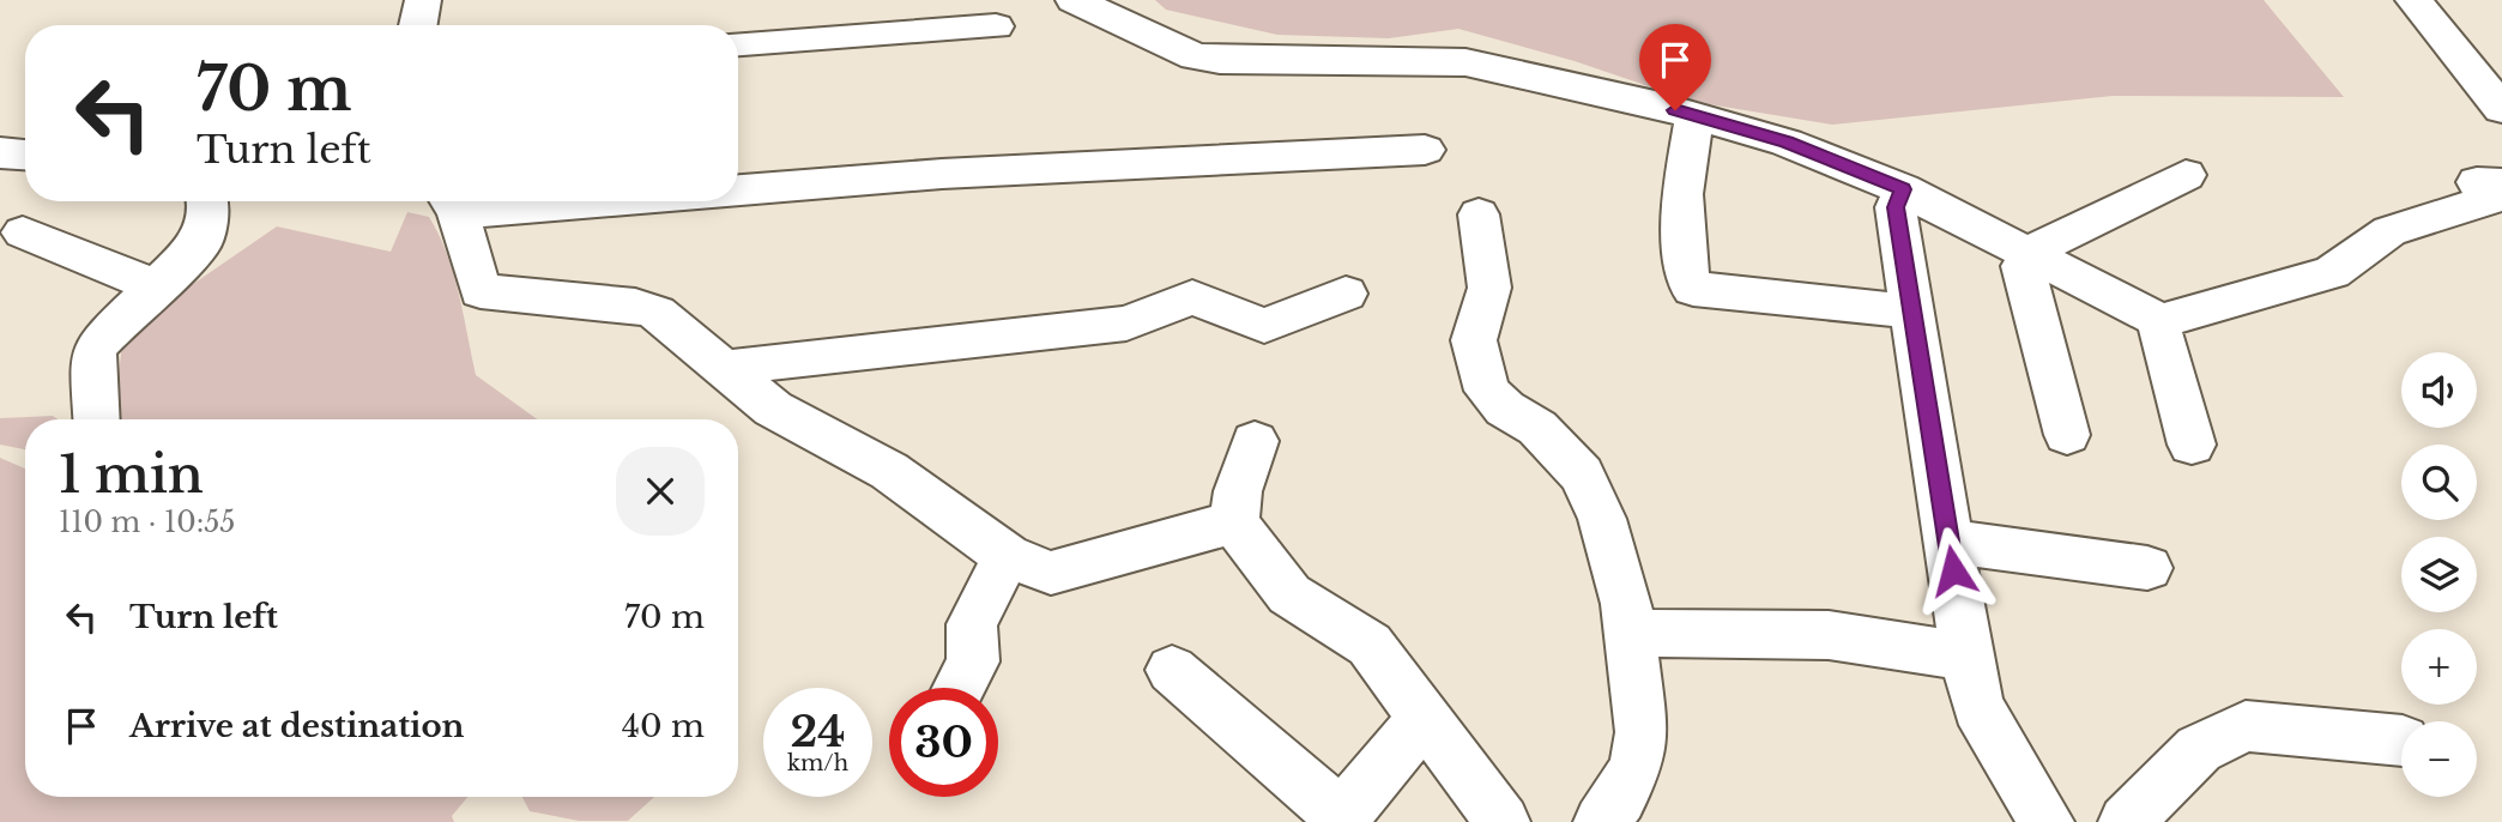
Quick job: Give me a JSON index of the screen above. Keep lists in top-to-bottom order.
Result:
{
  "page": {
    "turn": ["70 m", "Turn left"],
    "map_buttons": ["+", "−"],
    "heading": ["1 min", "110 m · 10:55"],
    "list": [
      {
        "name": "Turn left",
        "value": "70 m"
      },
      {
        "name": "Arrive at destination",
        "value": "40 m"
      }
    ],
    "speed": "24 km/h",
    "limit": "30"
  }
}
